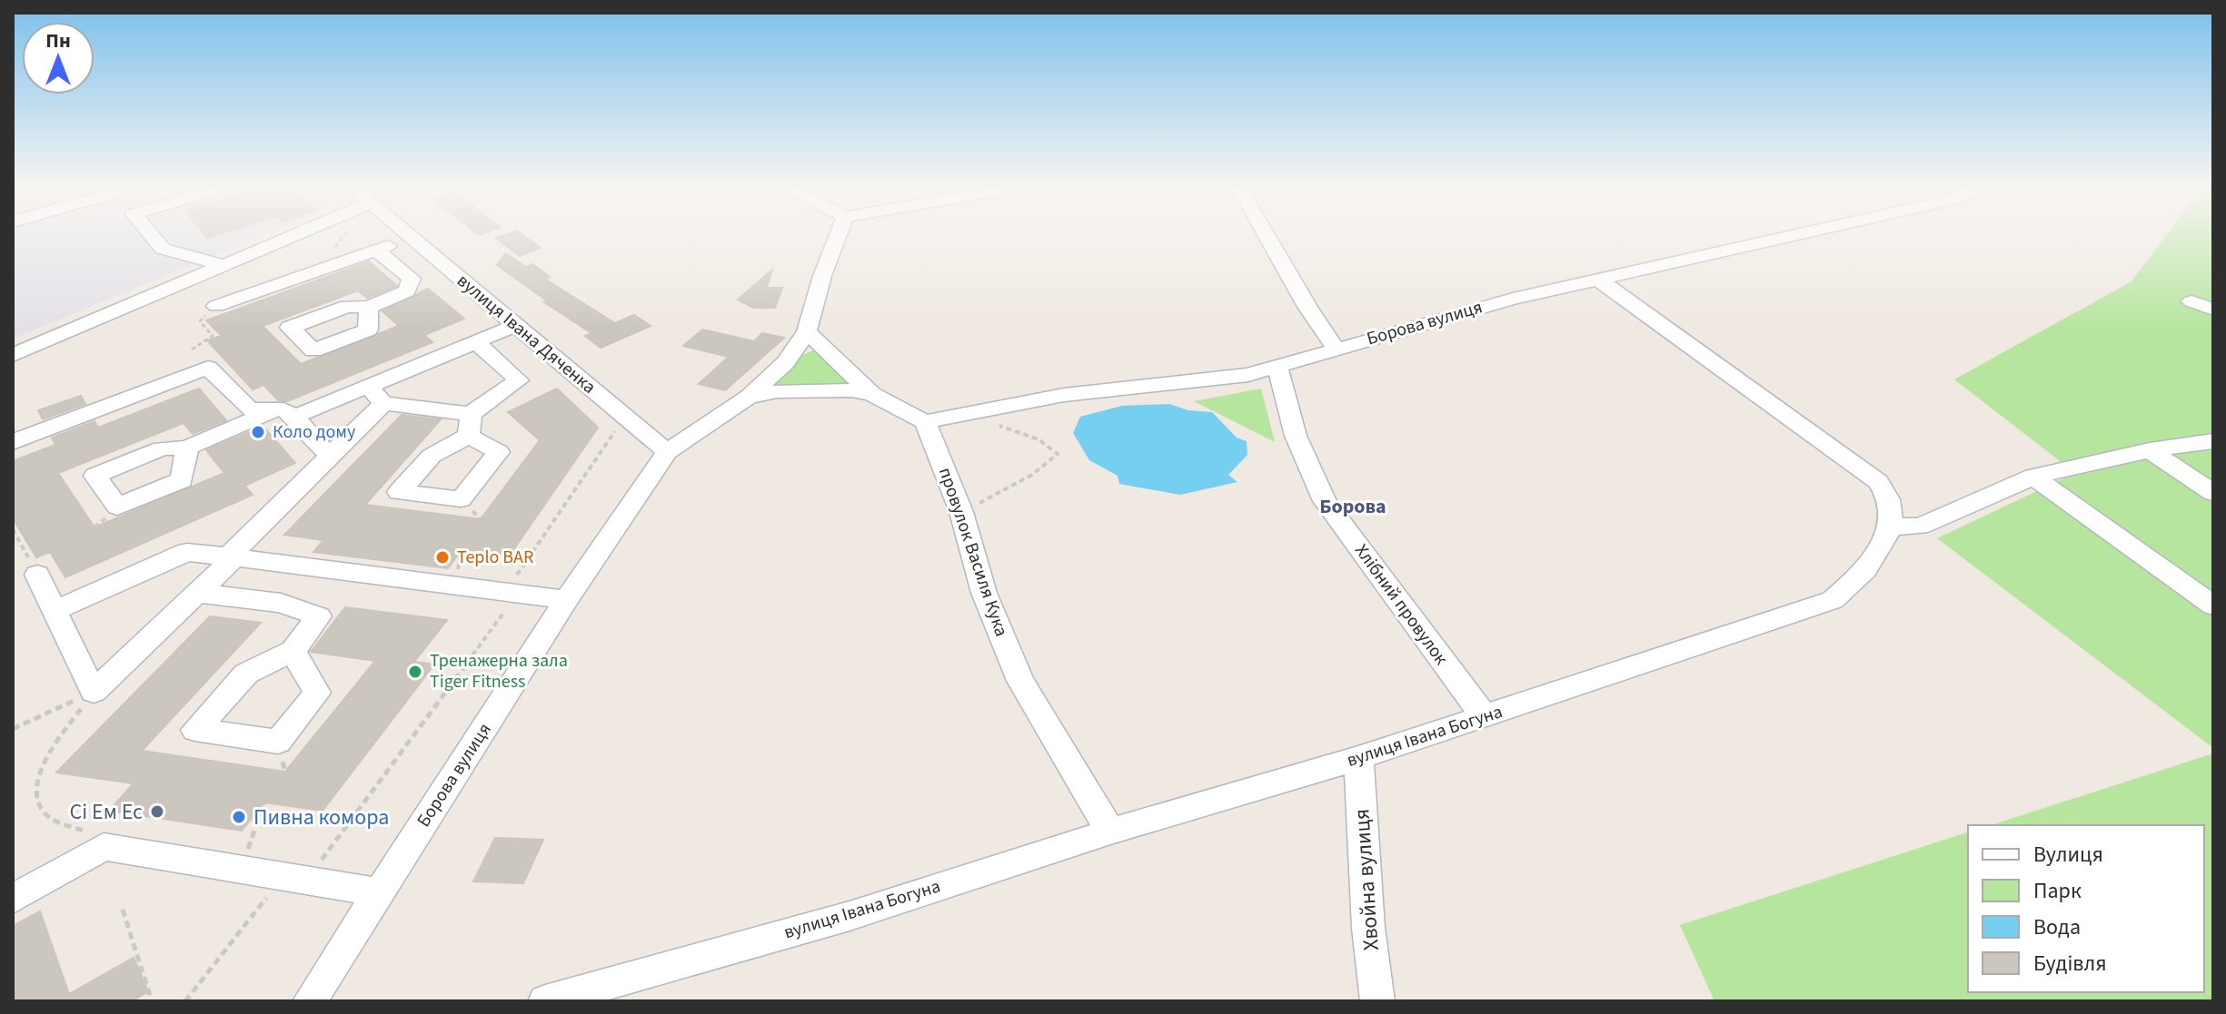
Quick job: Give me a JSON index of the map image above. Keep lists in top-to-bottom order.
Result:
{
  "streets": {
    "street": [
      "Борова вулиця",
      "вулиця Івана Дяченка",
      "провулок Василя Кука",
      "Хлібний провулок",
      "вулиця Івана Богуна",
      "Хвойна вулиця"
    ]
  },
  "crossings": [
    ["Борова вулиця", "вулиця Івана Дяченка"],
    ["Борова вулиця", "провулок Василя Кука"],
    ["Борова вулиця", "Хлібний провулок"],
    ["провулок Василя Кука", "вулиця Івана Богуна"],
    ["Хлібний провулок", "вулиця Івана Богуна"],
    ["вулиця Івана Богуна", "Хвойна вулиця"]
  ],
  "districts": ["Борова"],
  "places": [
    "Коло дому",
    "Teplo BAR",
    "Тренажерна зала Tiger Fitness",
    "Сі Ем Ес",
    "Пивна комора"
  ],
  "legend": [
    "Вулиця",
    "Парк",
    "Вода",
    "Будівля"
  ],
  "north": "top"
}
